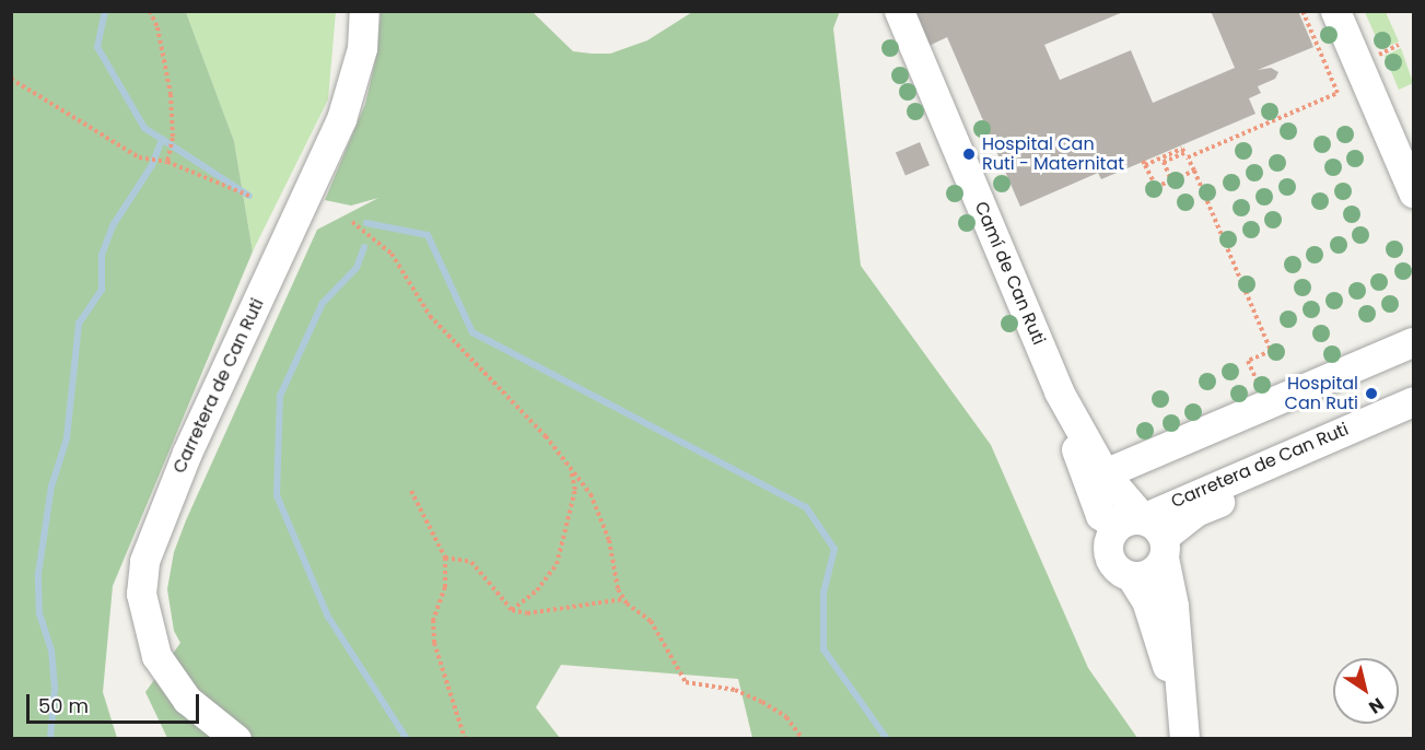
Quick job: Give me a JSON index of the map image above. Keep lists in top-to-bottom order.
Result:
{
  "streets": {
    "street": ["Camí de Can Ruti", "Carretera de Can Ruti"]
  },
  "crossings": [
    ["Camí de Can Ruti", "Carretera de Can Ruti"]
  ],
  "places": ["Hospital Can Ruti - Maternitat", "Hospital Can Ruti"],
  "scale_bar": "50 m",
  "north": "bottom right"
}
